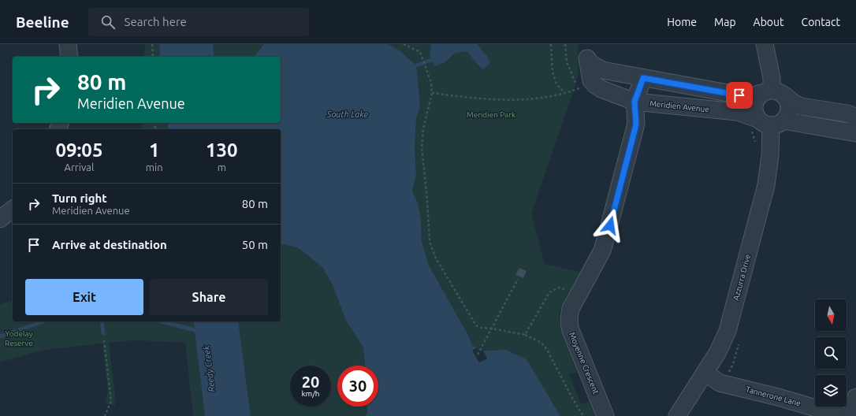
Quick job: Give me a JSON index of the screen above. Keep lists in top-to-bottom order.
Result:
{
  "streets": {
    "street": [
      "Meridien Avenue",
      "Azzurra Drive",
      "Moyenne Crescent",
      "Tannerone Lane"
    ]
  },
  "crossings": [
    ["Meridien Avenue", "Azzurra Drive"],
    ["Meridien Avenue", "Moyenne Crescent"],
    ["Azzurra Drive", "Tannerone Lane"]
  ],
  "water": ["South Lake", "Reedy Creek"],
  "parks": ["Meridien Park", "Yodelay Reserve"],
  "north": "bottom",
  "page": {
    "header": "Beeline",
    "search": "Search here",
    "nav": [
      "Home",
      "Map",
      "About",
      "Contact"
    ],
    "turn": ["80 m", "Meridien Avenue"],
    "eta": [
      "09:05",
      "Arrival",
      "1",
      "min",
      "130",
      "m"
    ],
    "list": [
      {
        "name": "Turn right",
        "note": "Meridien Avenue",
        "value": "80 m"
      },
      {
        "name": "Arrive at destination",
        "value": "50 m"
      }
    ],
    "buttons": ["Exit", "Share"],
    "speed": "20 km/h",
    "limit": "30"
  }
}
